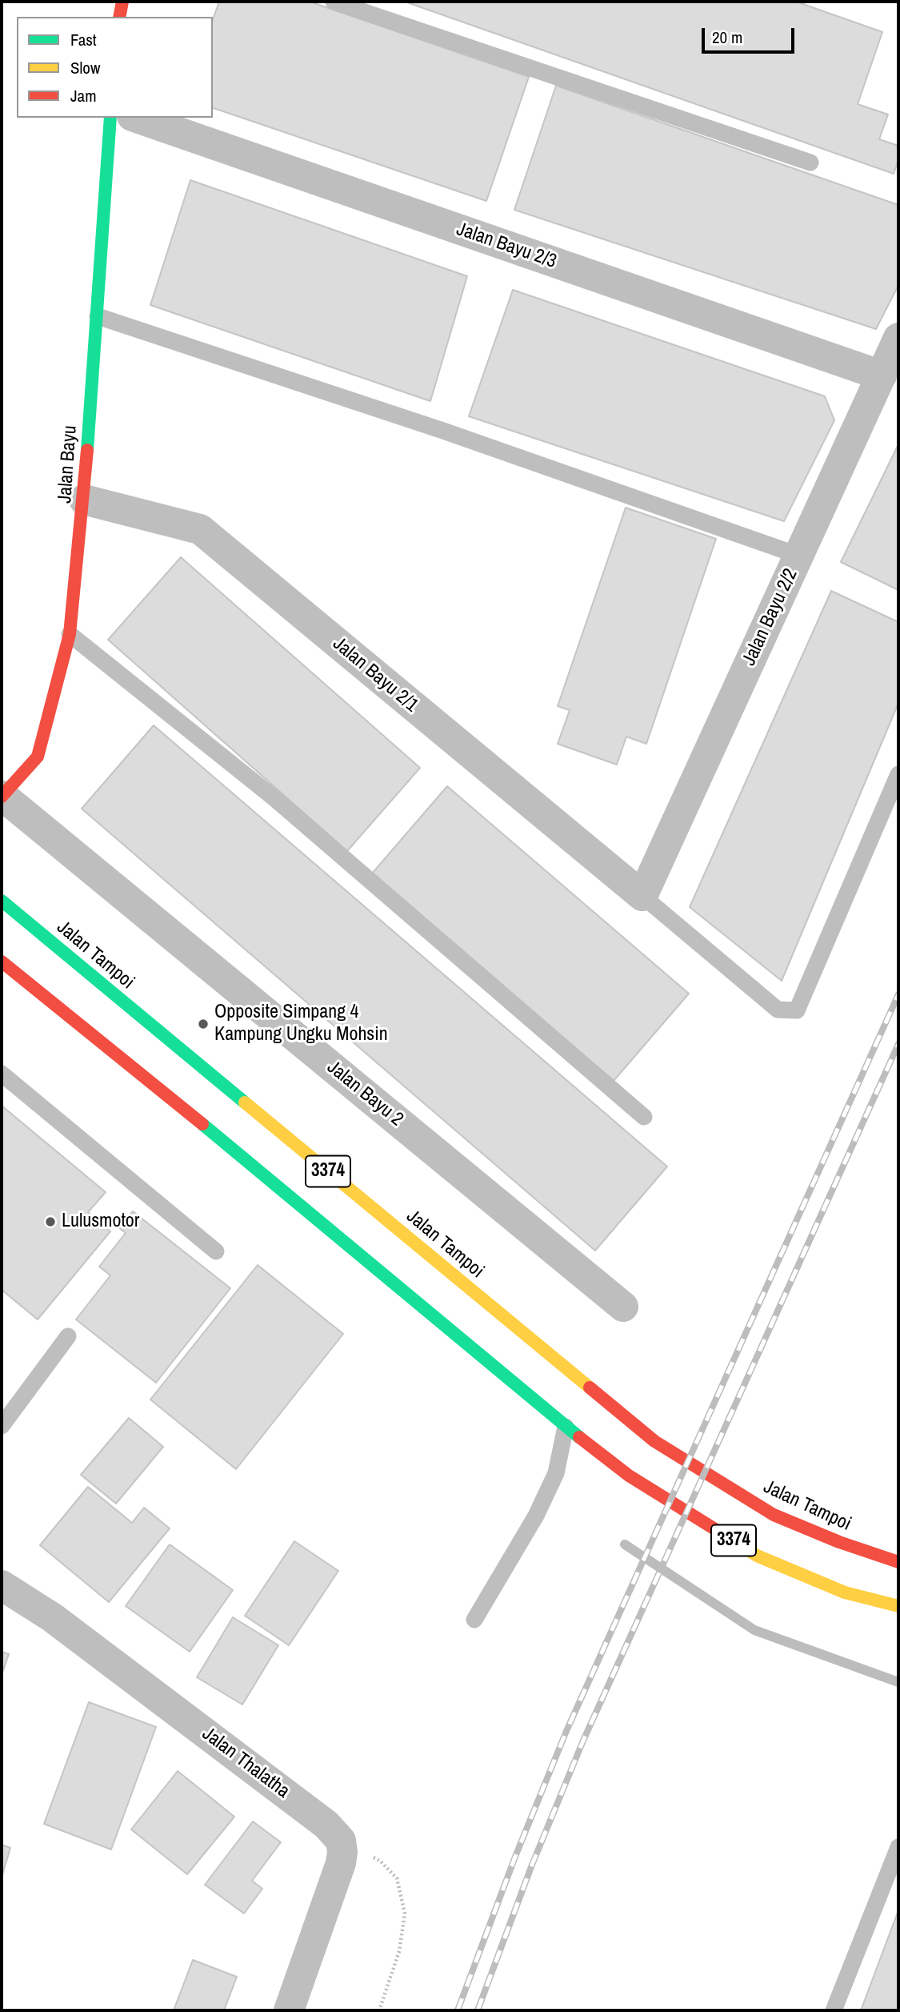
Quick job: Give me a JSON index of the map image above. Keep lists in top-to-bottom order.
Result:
{
  "streets": {
    "main road": ["Jalan Bayu", "Jalan Tampoi", "3374"],
    "street": [
      "Jalan Bayu 2/3",
      "Jalan Bayu 2/2",
      "Jalan Bayu 2/1",
      "Jalan Bayu 2",
      "Jalan Thalatha"
    ]
  },
  "crossings": [
    ["Jalan Bayu 2/3", "Jalan Bayu 2/2"],
    ["Jalan Bayu", "Jalan Bayu 2/1"],
    ["Jalan Bayu", "Jalan Bayu 2"],
    ["Jalan Bayu 2/2", "Jalan Bayu 2/1"]
  ],
  "places": ["Opposite Simpang 4 Kampung Ungku Mohsin", "Lulusmotor"],
  "legend": ["Fast", "Slow", "Jam"],
  "scale_bar": "20 m"
}
